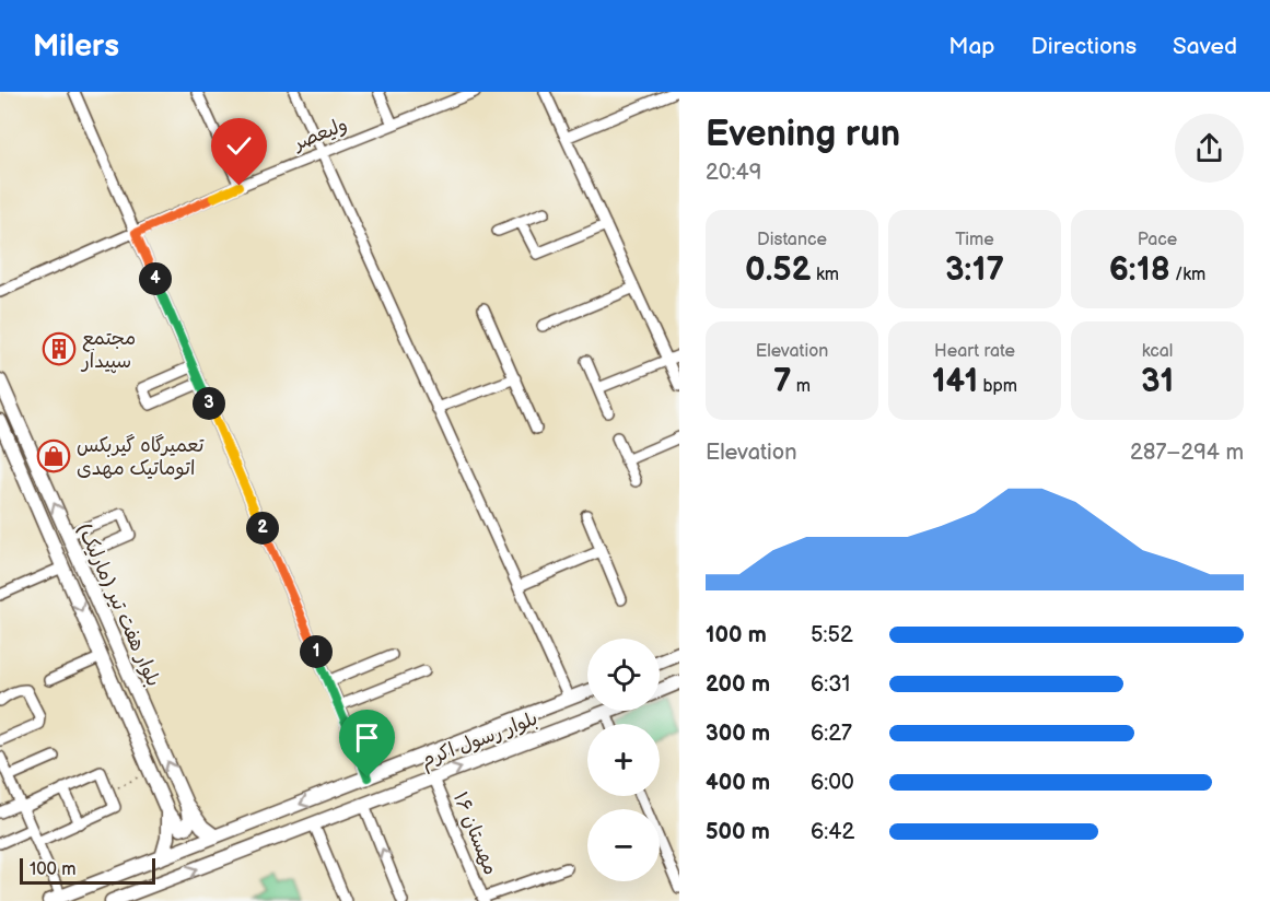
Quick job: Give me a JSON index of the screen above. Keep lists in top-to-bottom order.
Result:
{
  "streets": {
    "main road": ["بلوار هفت تیر (مارلیک)", "بلوار رسول اکرم"],
    "street": ["ولیعصر", "مهستان ۱۶"]
  },
  "crossings": [
    ["بلوار رسول اکرم", "مهستان ۱۶"]
  ],
  "places": {
    "building": ["مجتمع سپیدار"],
    "shop": ["تعمیرگاه گیربکس اتوماتیک مهدی"]
  },
  "scale_bar": "100 m",
  "page": {
    "header": "Milers",
    "nav": ["Map", "Directions", "Saved"],
    "heading": ["Evening run", "20:49"],
    "stats": [
      ["Distance", "0.52 km"],
      ["Time", "3:17"],
      ["Pace", "6:18 /km"],
      ["Elevation", "7 m"],
      ["Heart rate", "141 bpm"],
      ["kcal", "31"]
    ],
    "pins": [
      "4",
      "3",
      "2",
      "1"
    ],
    "chart": ["Elevation", "287–294 m"],
    "list": [
      {
        "name": "100 m",
        "note": "5:52"
      },
      {
        "name": "200 m",
        "note": "6:31"
      },
      {
        "name": "300 m",
        "note": "6:27"
      },
      {
        "name": "400 m",
        "note": "6:00"
      },
      {
        "name": "500 m",
        "note": "6:42"
      }
    ],
    "map_buttons": ["+", "−"],
    "scale": "100 m"
  }
}
